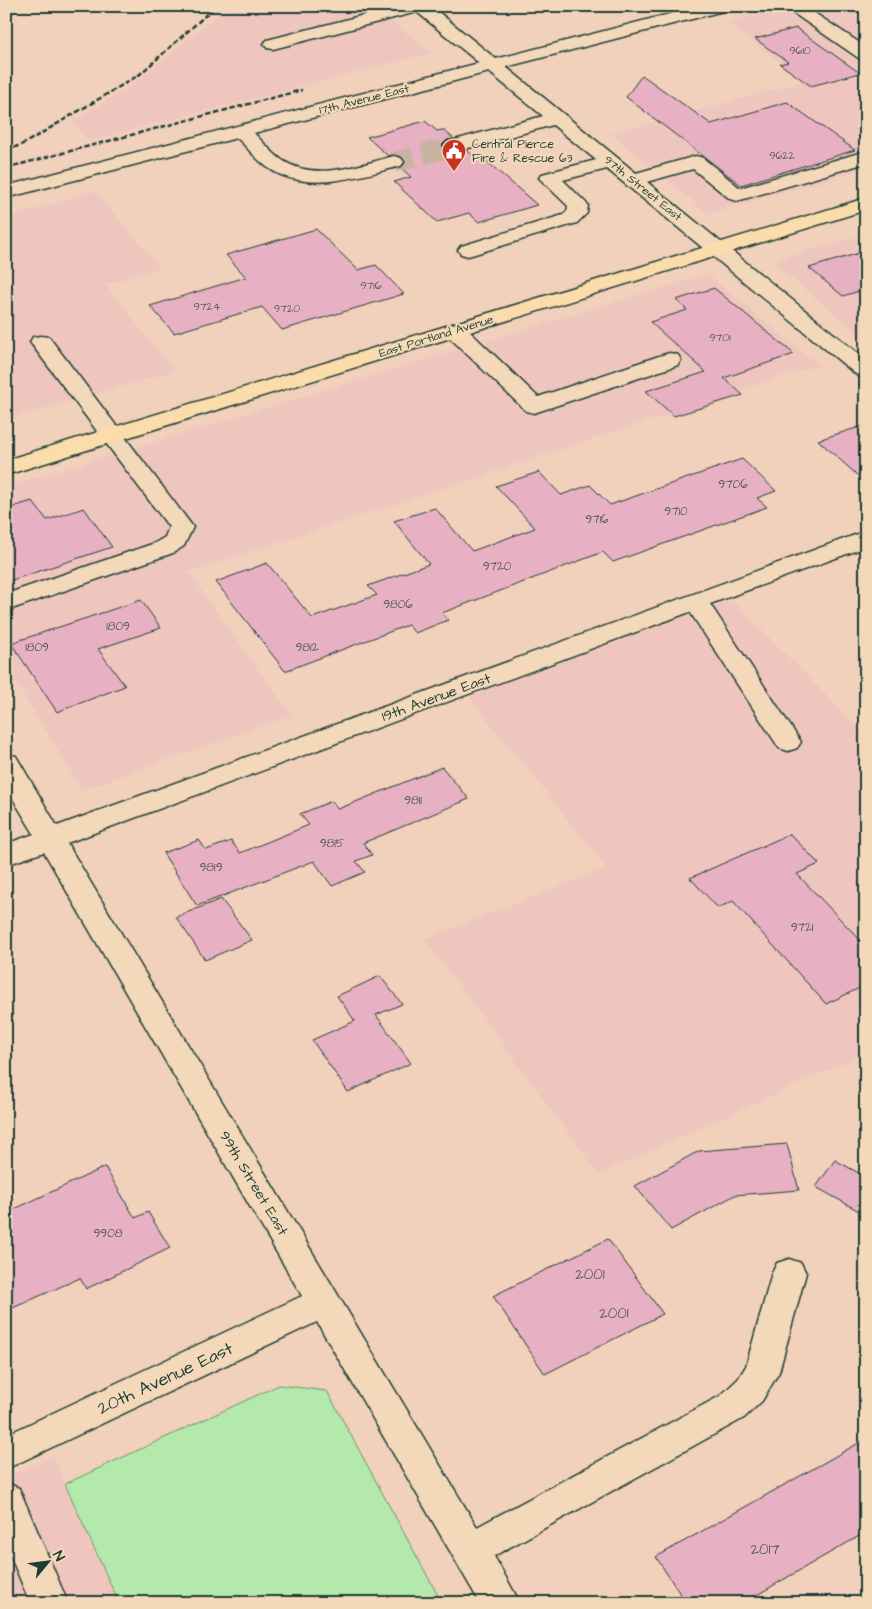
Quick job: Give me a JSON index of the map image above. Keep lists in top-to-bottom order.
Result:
{
  "streets": {
    "main road": ["East Portland Avenue"],
    "street": [
      "17th Avenue East",
      "97th Street East",
      "19th Avenue East",
      "99th Street East",
      "20th Avenue East"
    ]
  },
  "crossings": [
    ["17th Avenue East", "97th Street East"],
    ["97th Street East", "East Portland Avenue"],
    ["19th Avenue East", "99th Street East"],
    ["99th Street East", "20th Avenue East"]
  ],
  "places": {
    "public building": ["Central Pierce Fire & Rescue 63"]
  },
  "house_numbers": [
    "9610",
    "9622",
    "9716",
    "9724",
    "9720",
    "9701",
    "9706",
    "9710",
    "9716",
    "9720",
    "9806",
    "1809",
    "1809",
    "9812",
    "9811",
    "9815",
    "9819",
    "9721",
    "9908",
    "2001",
    "2001",
    "2017"
  ],
  "north": "top right"
}
